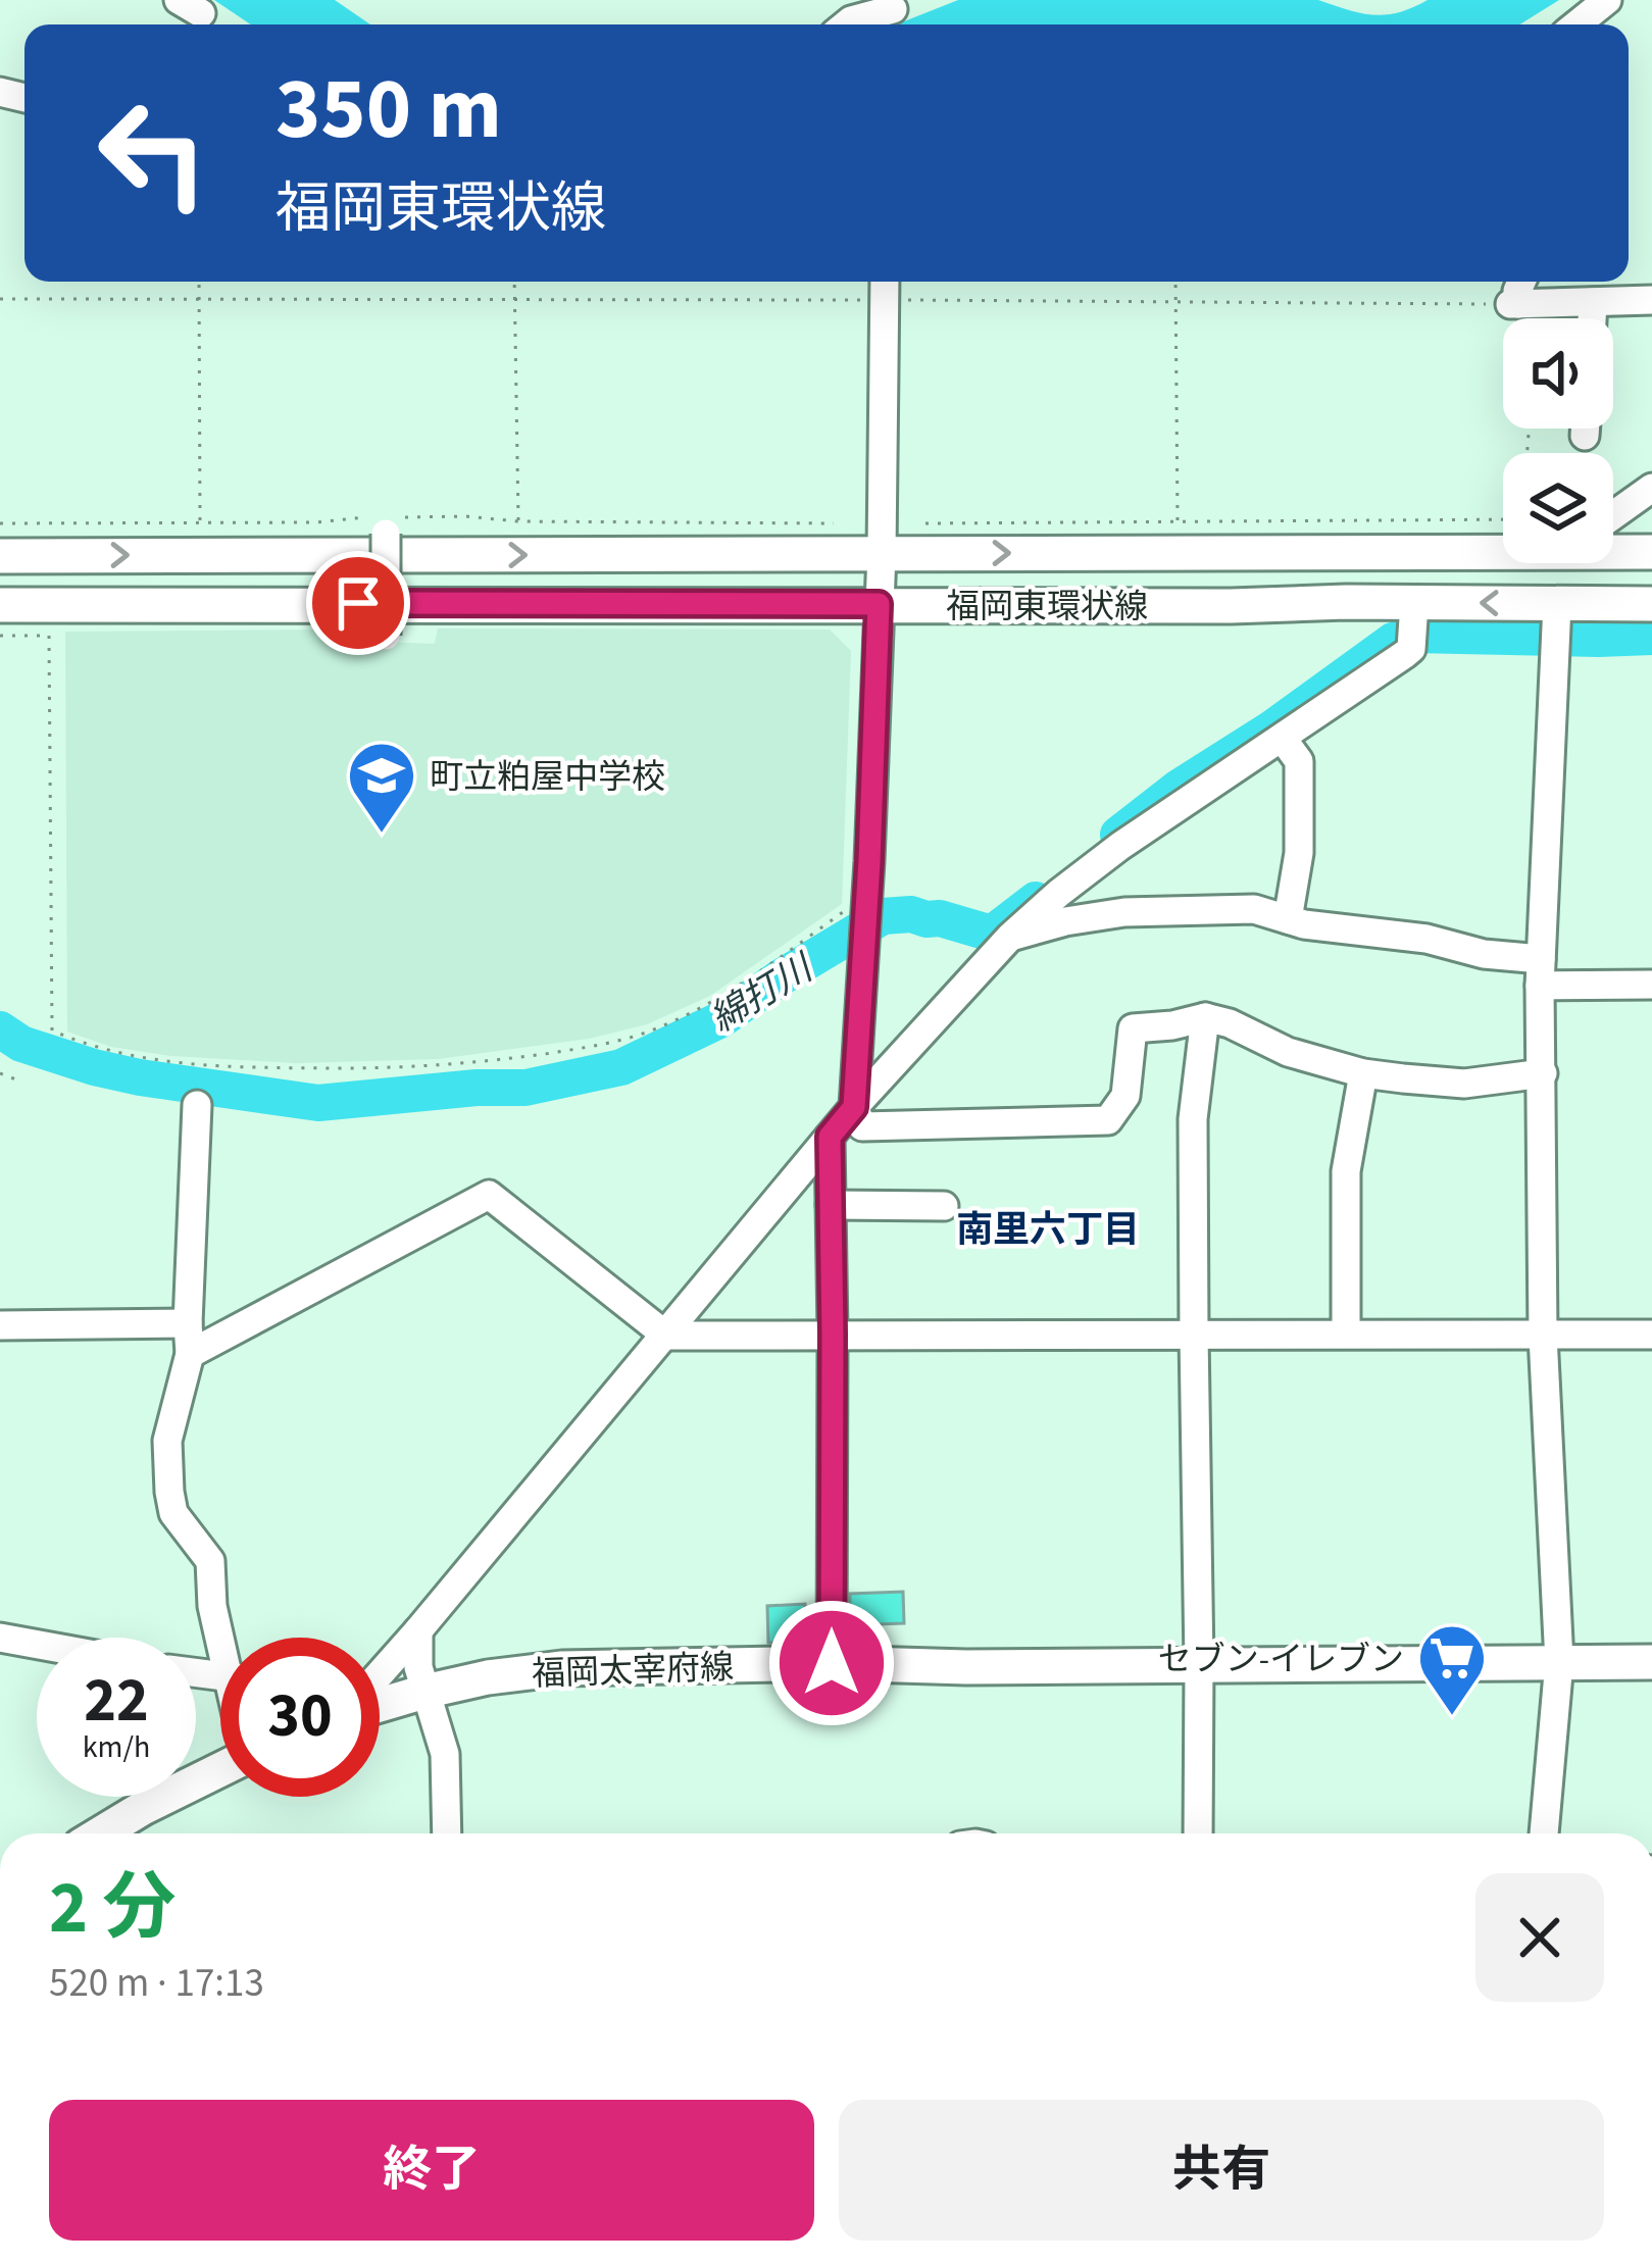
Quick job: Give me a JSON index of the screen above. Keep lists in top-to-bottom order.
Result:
{
  "streets": {
    "main road": ["福岡東環状線", "福岡太宰府線"]
  },
  "districts": ["南里六丁目"],
  "water": ["綿打川"],
  "places": {
    "school or university": ["町立粕屋中学校"],
    "supermarket": ["セブン-イレブン"]
  },
  "page": {
    "turn": ["350 m", "福岡東環状線"],
    "speed": "22 km/h",
    "limit": "30",
    "heading": ["2 分", "520 m · 17:13"],
    "buttons": ["終了", "共有"]
  }
}
